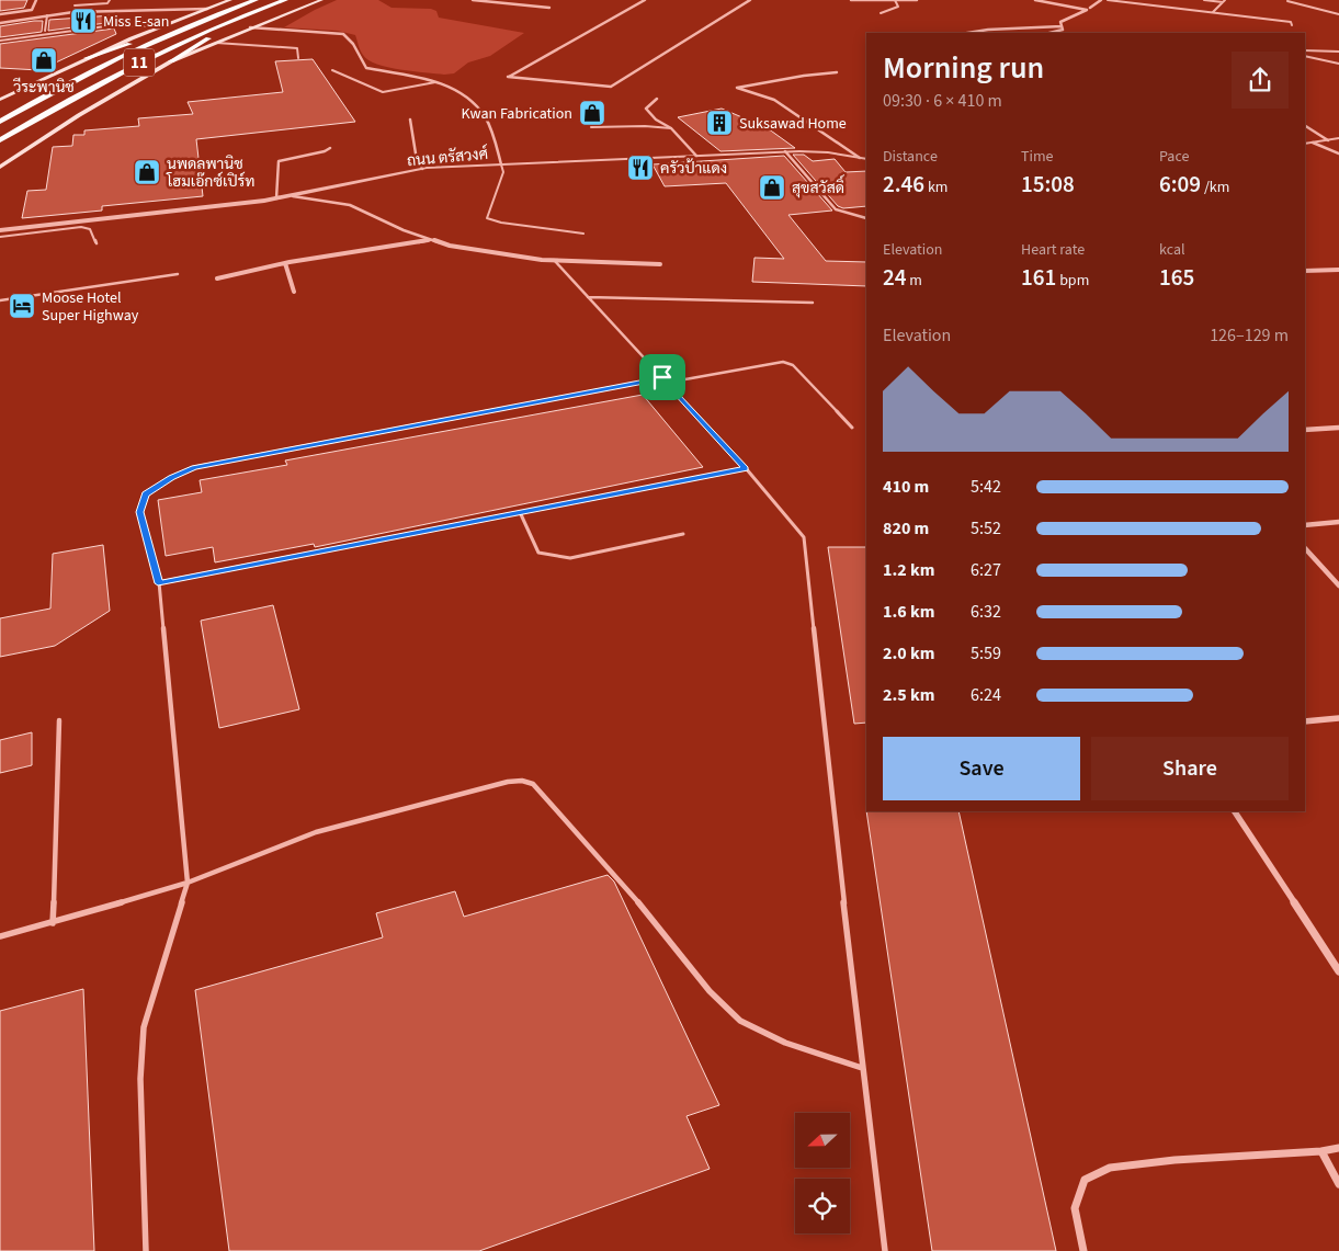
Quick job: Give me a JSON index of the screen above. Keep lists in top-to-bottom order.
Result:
{
  "streets": {
    "highway": ["11"],
    "street": ["ถนน ตรัสวงศ์"]
  },
  "places": {
    "restaurant": ["Miss E-san", "ครัวป้าแดง"],
    "shop": [
      "วีระพานิช",
      "Kwan Fabrication",
      "นพดลพานิช โฮมเอ๊กซ์เปิร์ท",
      "สุขสวัสดิ์"
    ],
    "building": ["Suksawad Home"],
    "hotel": ["Moose Hotel Super Highway"]
  },
  "north": "left",
  "page": {
    "heading": ["Morning run", "09:30 · 6 × 410 m"],
    "stats": [
      ["Distance", "2.46 km"],
      ["Time", "15:08"],
      ["Pace", "6:09 /km"],
      ["Elevation", "24 m"],
      ["Heart rate", "161 bpm"],
      ["kcal", "165"]
    ],
    "chart": ["Elevation", "126–129 m"],
    "list": [
      {
        "name": "410 m",
        "note": "5:42"
      },
      {
        "name": "820 m",
        "note": "5:52"
      },
      {
        "name": "1.2 km",
        "note": "6:27"
      },
      {
        "name": "1.6 km",
        "note": "6:32"
      },
      {
        "name": "2.0 km",
        "note": "5:59"
      },
      {
        "name": "2.5 km",
        "note": "6:24"
      }
    ],
    "buttons": ["Save", "Share"]
  }
}
